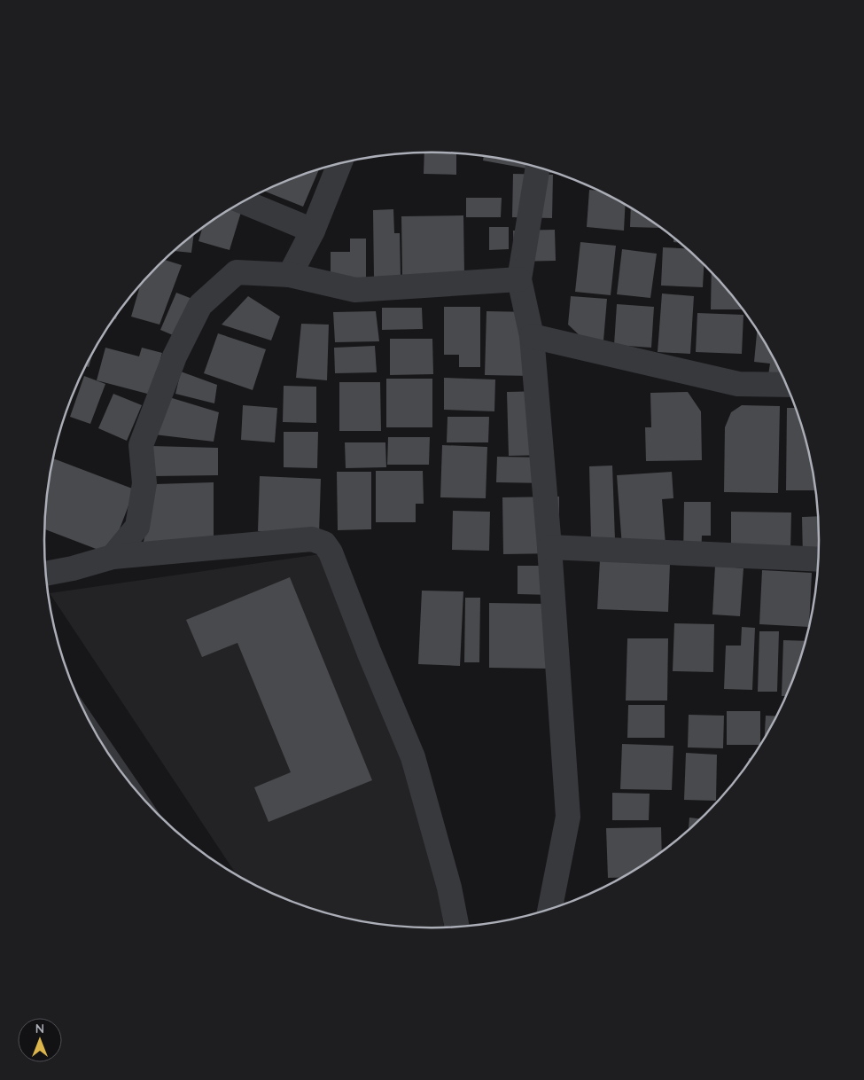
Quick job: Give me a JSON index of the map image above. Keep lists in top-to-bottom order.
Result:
{
  "north": "top"
}
